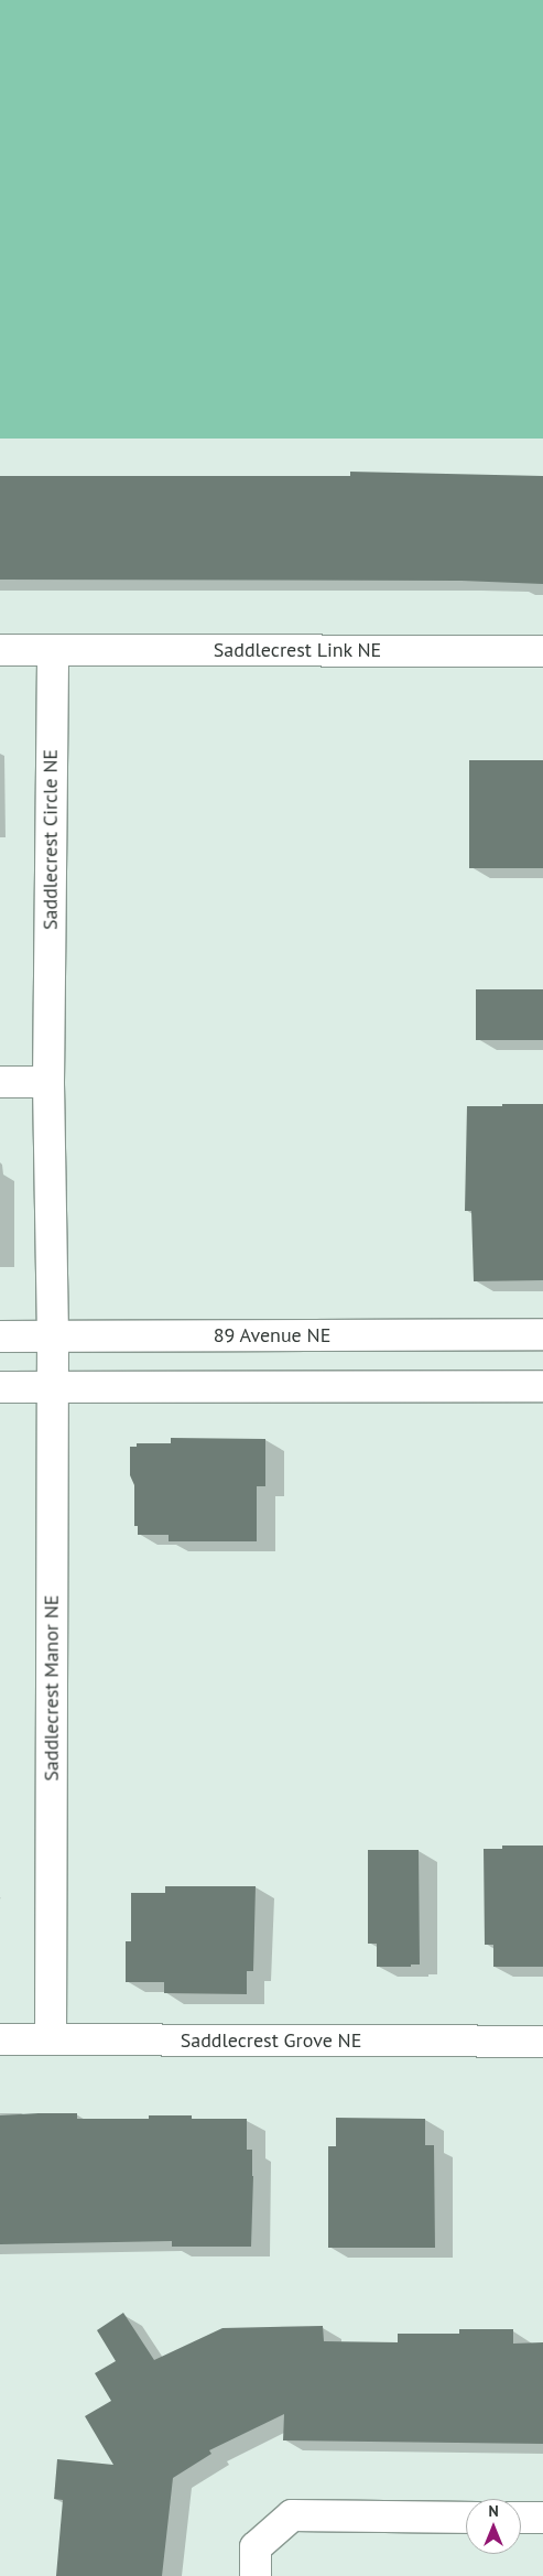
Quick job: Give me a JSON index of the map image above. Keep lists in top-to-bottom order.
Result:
{
  "streets": {
    "street": [
      "Saddlecrest Link NE",
      "Saddlecrest Circle NE",
      "89 Avenue NE",
      "Saddlecrest Manor NE",
      "Saddlecrest Grove NE"
    ]
  },
  "crossings": [
    ["Saddlecrest Link NE", "Saddlecrest Circle NE"],
    ["Saddlecrest Circle NE", "89 Avenue NE"],
    ["Saddlecrest Circle NE", "Saddlecrest Manor NE"],
    ["89 Avenue NE", "Saddlecrest Manor NE"],
    ["Saddlecrest Manor NE", "Saddlecrest Grove NE"]
  ],
  "north": "top"
}
